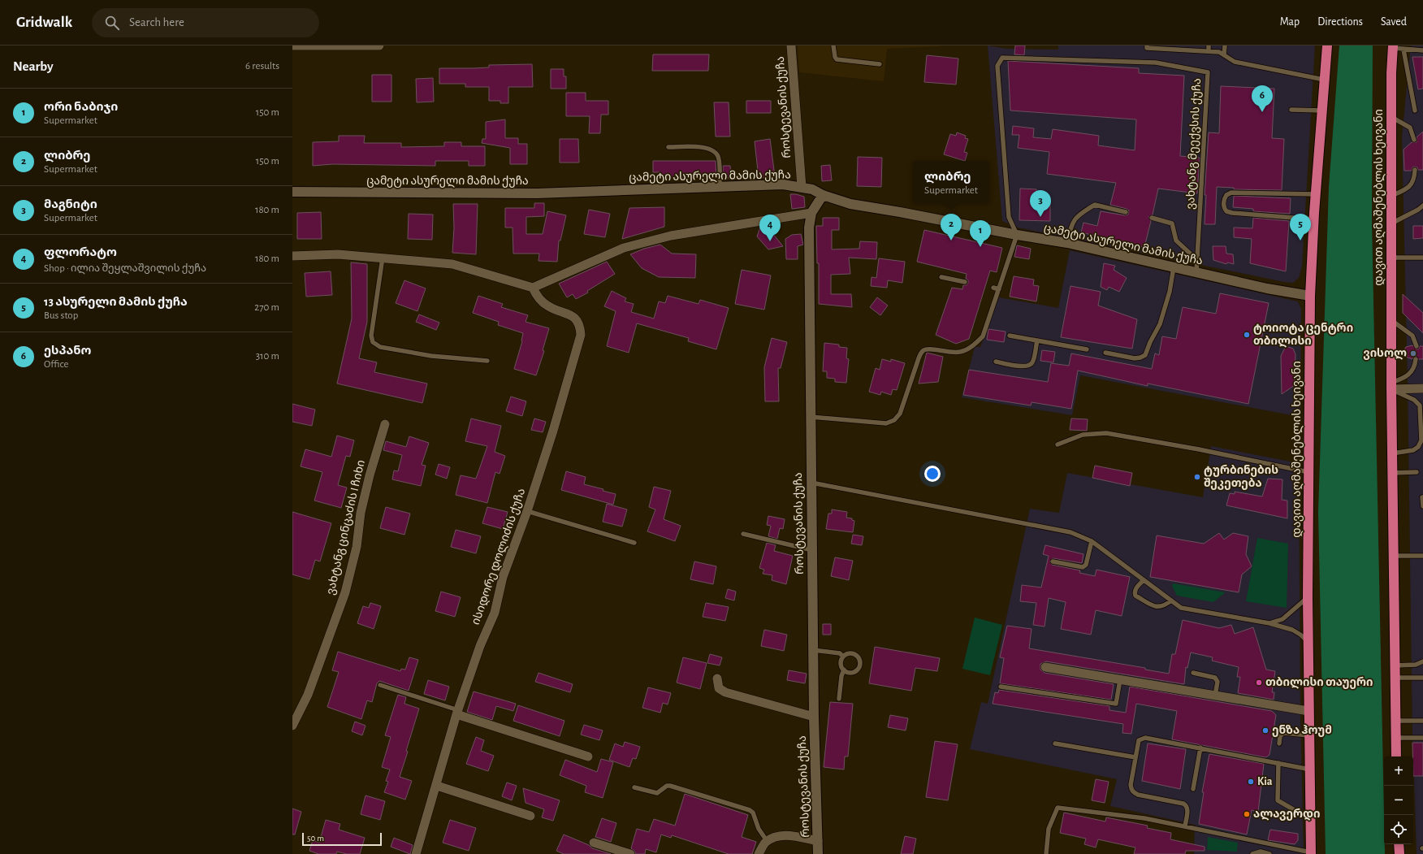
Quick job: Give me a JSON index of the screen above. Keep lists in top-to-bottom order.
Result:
{
  "streets": {
    "highway": ["დავით აღმაშენებლის ხეივანი"],
    "street": [
      "როსტევანის ქუჩა",
      "ცამეტი ასურელი მამის ქუჩა",
      "ვახტანგ ცინცაძის I ჩიხი",
      "ისიდორე დოლიძის ქუჩა"
    ],
    "lane": ["ვახტანგ მეექვსის ქუჩა"]
  },
  "crossings": [
    ["როსტევანის ქუჩა", "ცამეტი ასურელი მამის ქუჩა"],
    ["ვახტანგ მეექვსის ქუჩა", "ცამეტი ასურელი მამის ქუჩა"],
    ["ცამეტი ასურელი მამის ქუჩა", "დავით აღმაშენებლის ხეივანი"]
  ],
  "places": [
    "ტოიოტა ცენტრი თბილისი",
    "ვისოლ",
    "ტურბინების შეკეთება",
    "თბილისი თაუერი",
    "ენზა ჰოუმ",
    "Kia",
    "ალავერდი"
  ],
  "scale_bar": "50 m",
  "page": {
    "header": "Gridwalk",
    "search": "Search here",
    "nav": ["Map", "Directions", "Saved"],
    "heading": ["Nearby", "6 results"],
    "pins": [
      "6",
      "3",
      "2",
      "5",
      "4",
      "1"
    ],
    "list": [
      {
        "mark": "1",
        "name": "ორი ნაბიჯი",
        "note": "Supermarket",
        "value": "150 m"
      },
      {
        "mark": "2",
        "name": "ლიბრე",
        "note": "Supermarket",
        "value": "150 m"
      },
      {
        "mark": "3",
        "name": "მაგნიტი",
        "note": "Supermarket",
        "value": "180 m"
      },
      {
        "mark": "4",
        "name": "ფლორატო",
        "note": "Shop · ილია შეყლაშვილის ქუჩა",
        "value": "180 m"
      },
      {
        "mark": "5",
        "name": "13 ასურელი მამის ქუჩა",
        "note": "Bus stop",
        "value": "270 m"
      },
      {
        "mark": "6",
        "name": "ესპანო",
        "note": "Office",
        "value": "310 m"
      }
    ],
    "popup": ["ლიბრე", "Supermarket"],
    "map_buttons": ["+", "−"],
    "scale": "50 m"
  }
}
